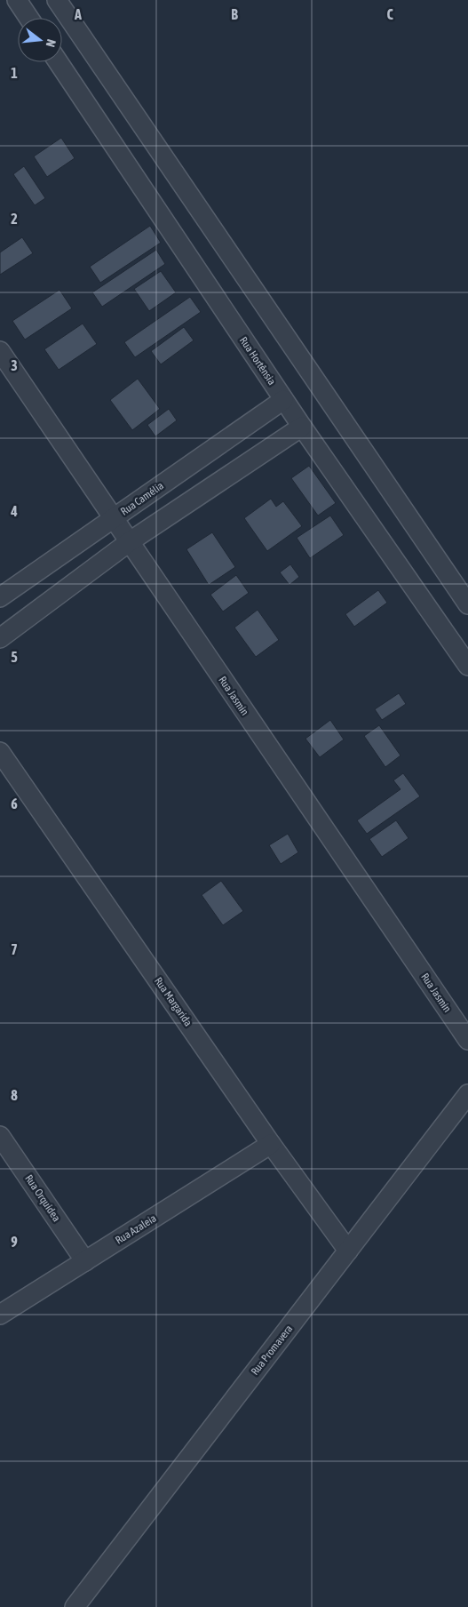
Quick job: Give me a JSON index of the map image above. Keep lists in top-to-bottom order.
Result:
{
  "streets": {
    "street": [
      "Rua Hortênsia",
      "Rua Camélia",
      "Rua Jasmin",
      "Rua Margarida",
      "Rua Orquídea",
      "Rua Azaleia",
      "Rua Promavera"
    ]
  },
  "crossings": [
    ["Rua Hortênsia", "Rua Camélia"],
    ["Rua Camélia", "Rua Jasmin"],
    ["Rua Margarida", "Rua Azaleia"],
    ["Rua Margarida", "Rua Promavera"],
    ["Rua Orquídea", "Rua Azaleia"]
  ],
  "north": "right",
  "grid": {
    "columns": ["A", "B", "C"],
    "rows": [
      "1",
      "2",
      "3",
      "4",
      "5",
      "6",
      "7",
      "8",
      "9"
    ]
  }
}
